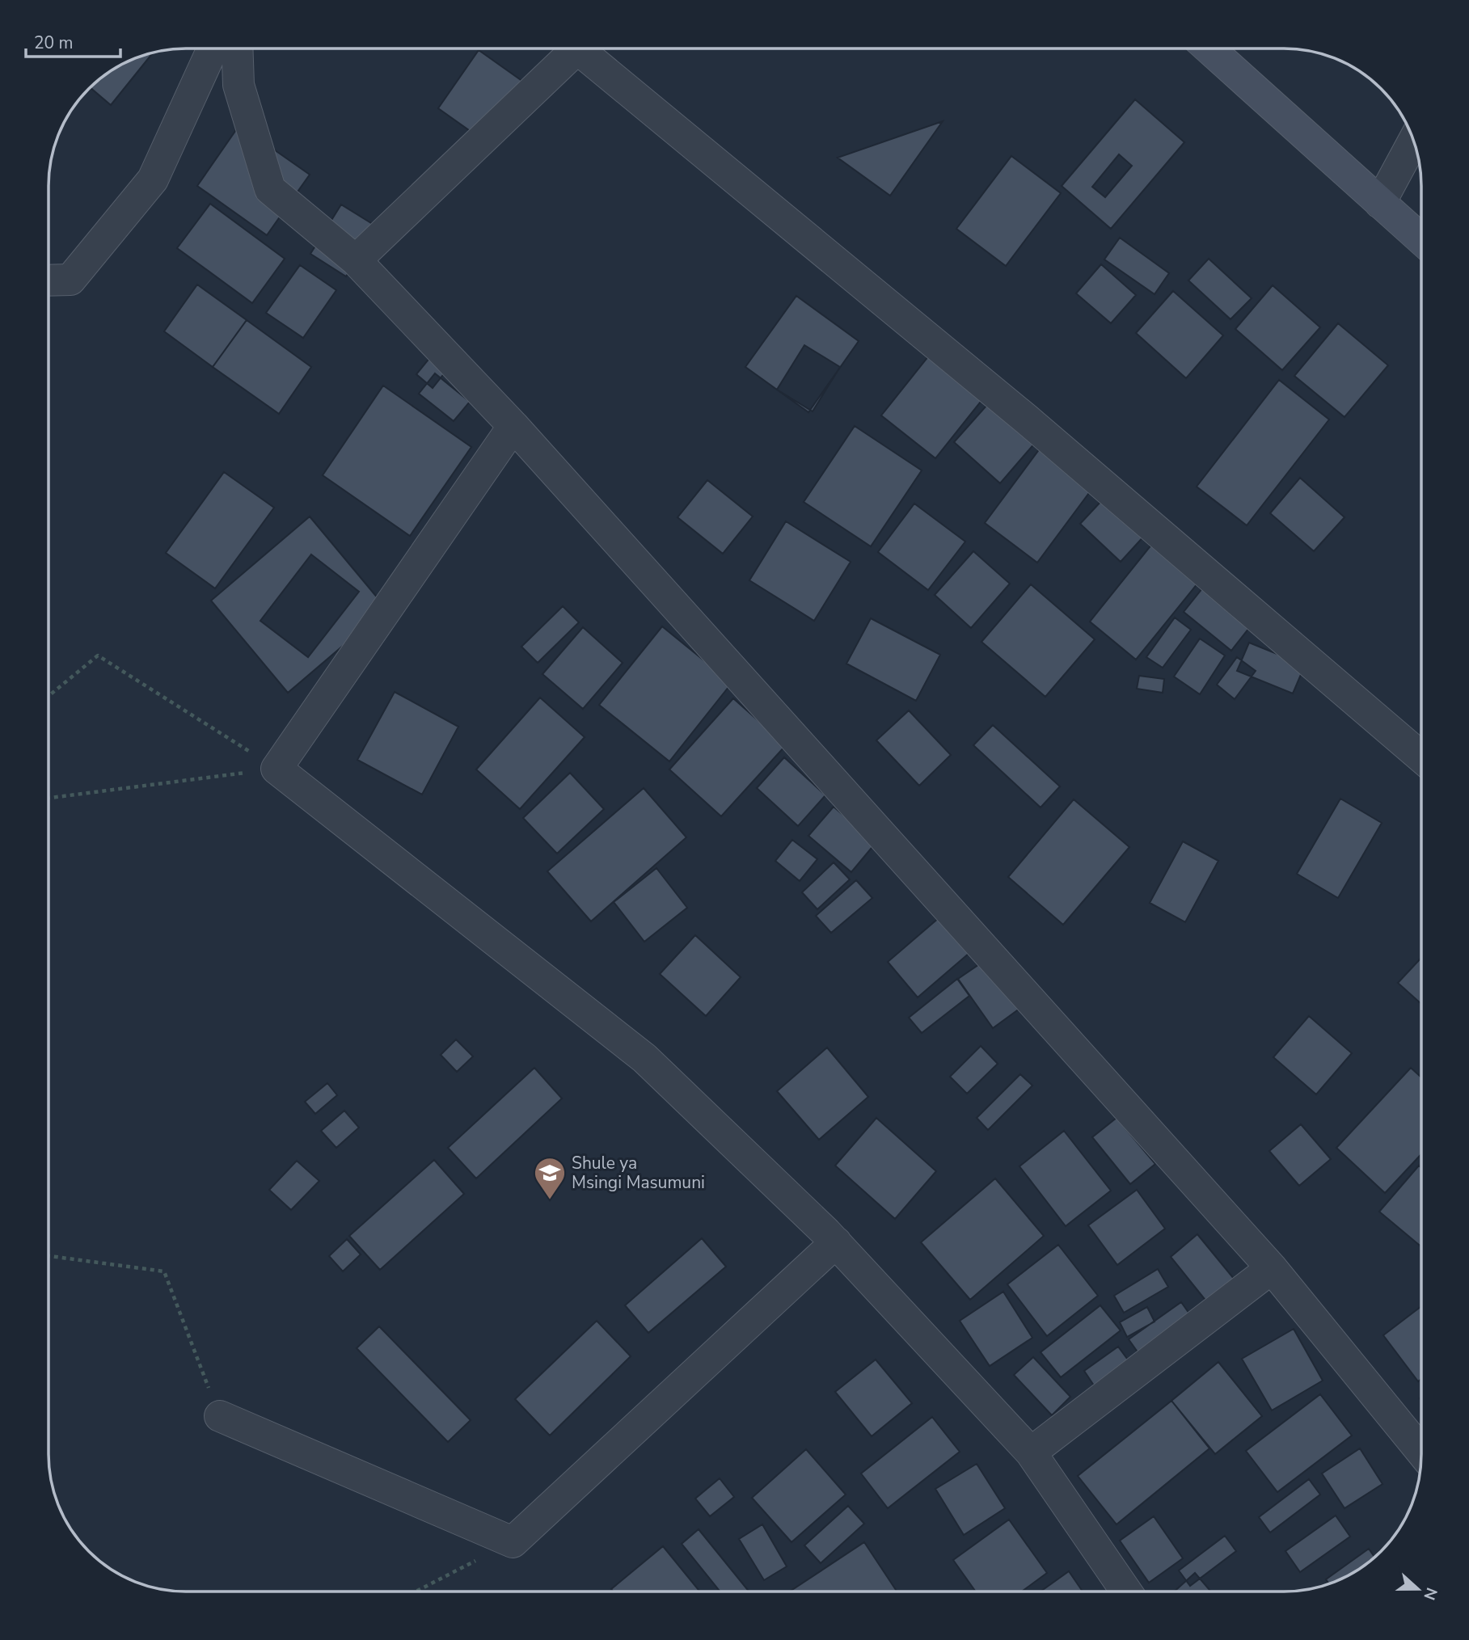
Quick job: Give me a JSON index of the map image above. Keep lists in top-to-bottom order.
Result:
{
  "places": {
    "school or university": ["Shule ya Msingi Masumuni"]
  },
  "scale_bar": "20 m",
  "north": "right"
}
